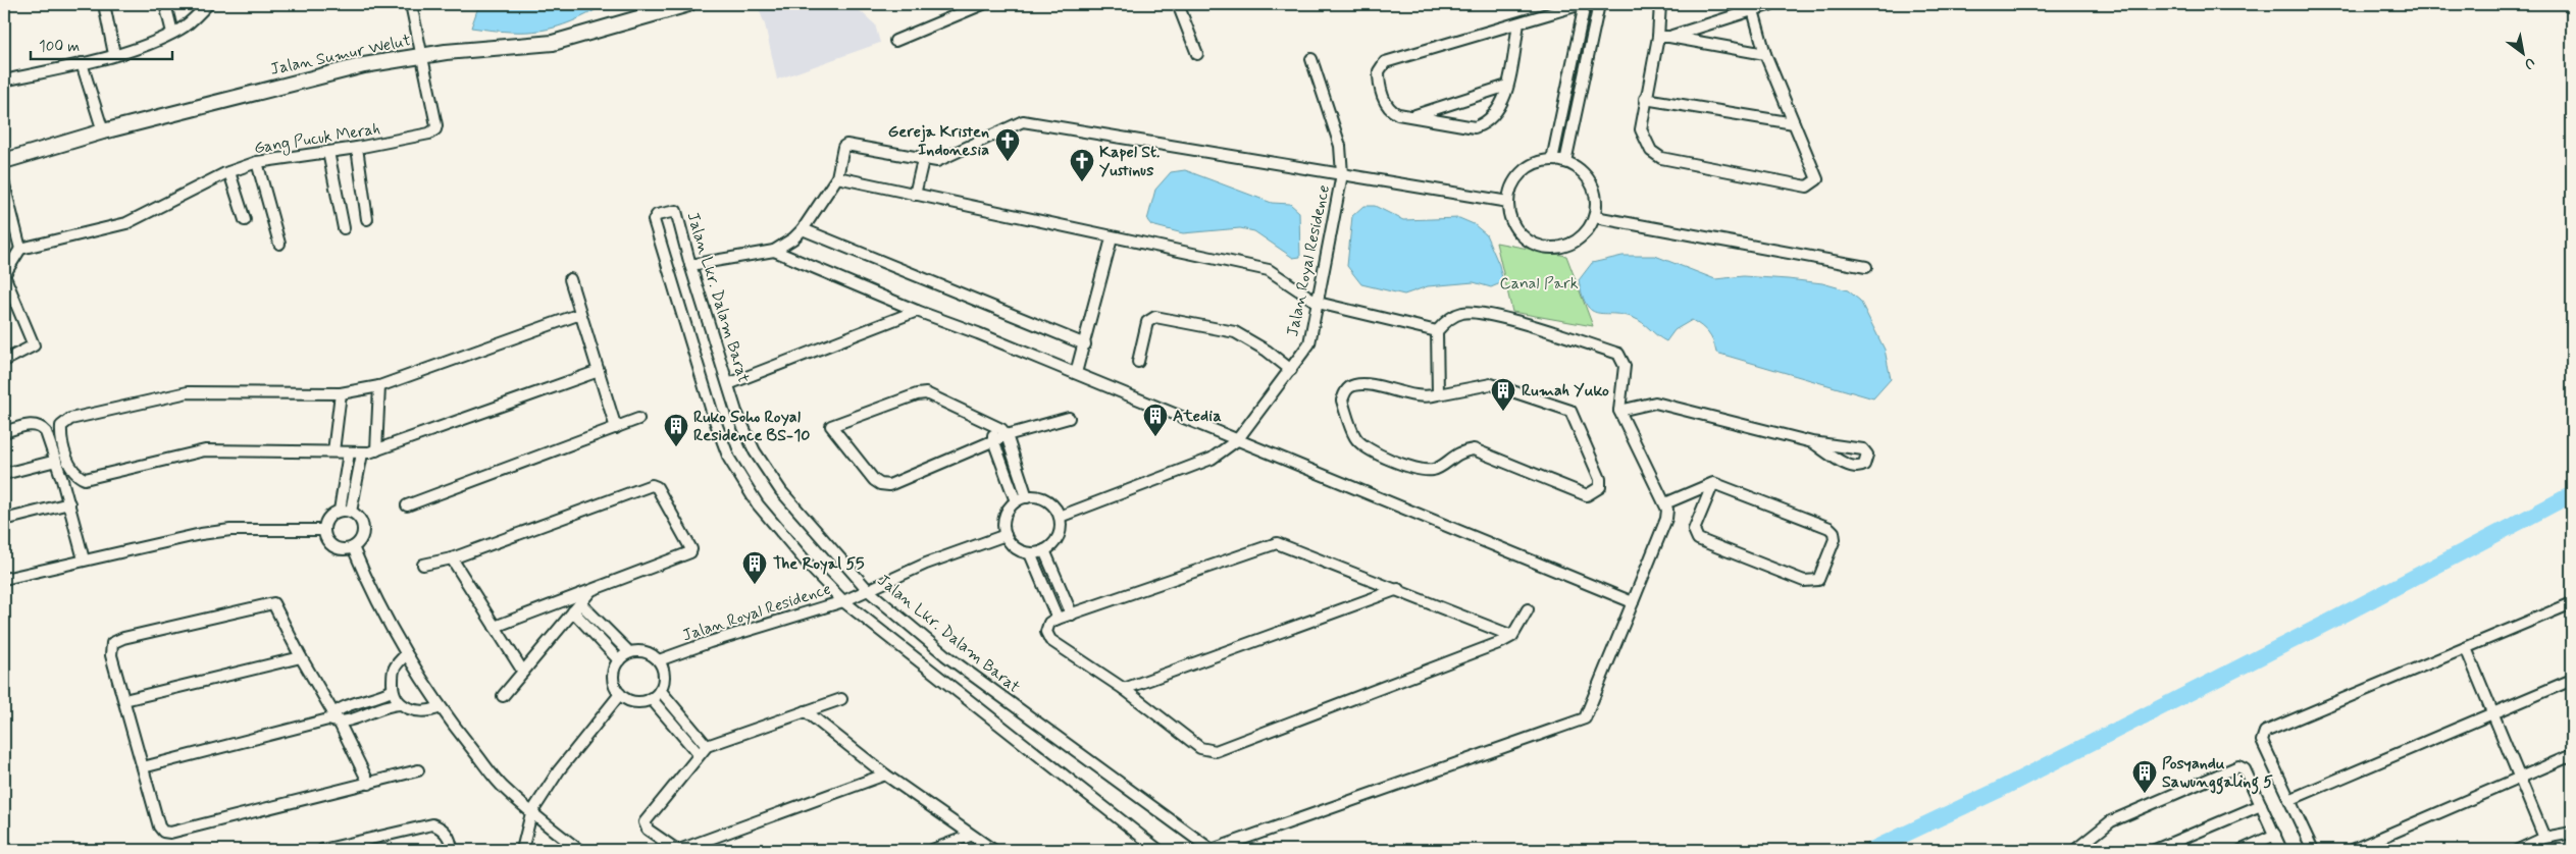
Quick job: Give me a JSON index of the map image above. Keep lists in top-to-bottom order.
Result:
{
  "streets": {
    "street": [
      "Jalan Sumur Welut",
      "Gang Pucuk Merah",
      "Jalan Royal Residence",
      "Jalan Lkr. Dalam Barat"
    ]
  },
  "crossings": [
    ["Jalan Sumur Welut", "Gang Pucuk Merah"],
    ["Jalan Royal Residence", "Jalan Lkr. Dalam Barat"]
  ],
  "parks": ["Canal Park"],
  "places": {
    "church": ["Gereja Kristen Indonesia", "Kapel St. Yustinus"],
    "building": [
      "Rumah Yuko",
      "Atedia",
      "Ruko Soho Royal Residence BS-10",
      "The Royal 55",
      "Posyandu Sawunggaling 5"
    ]
  },
  "scale_bar": "100 m",
  "north": "bottom right"
}
